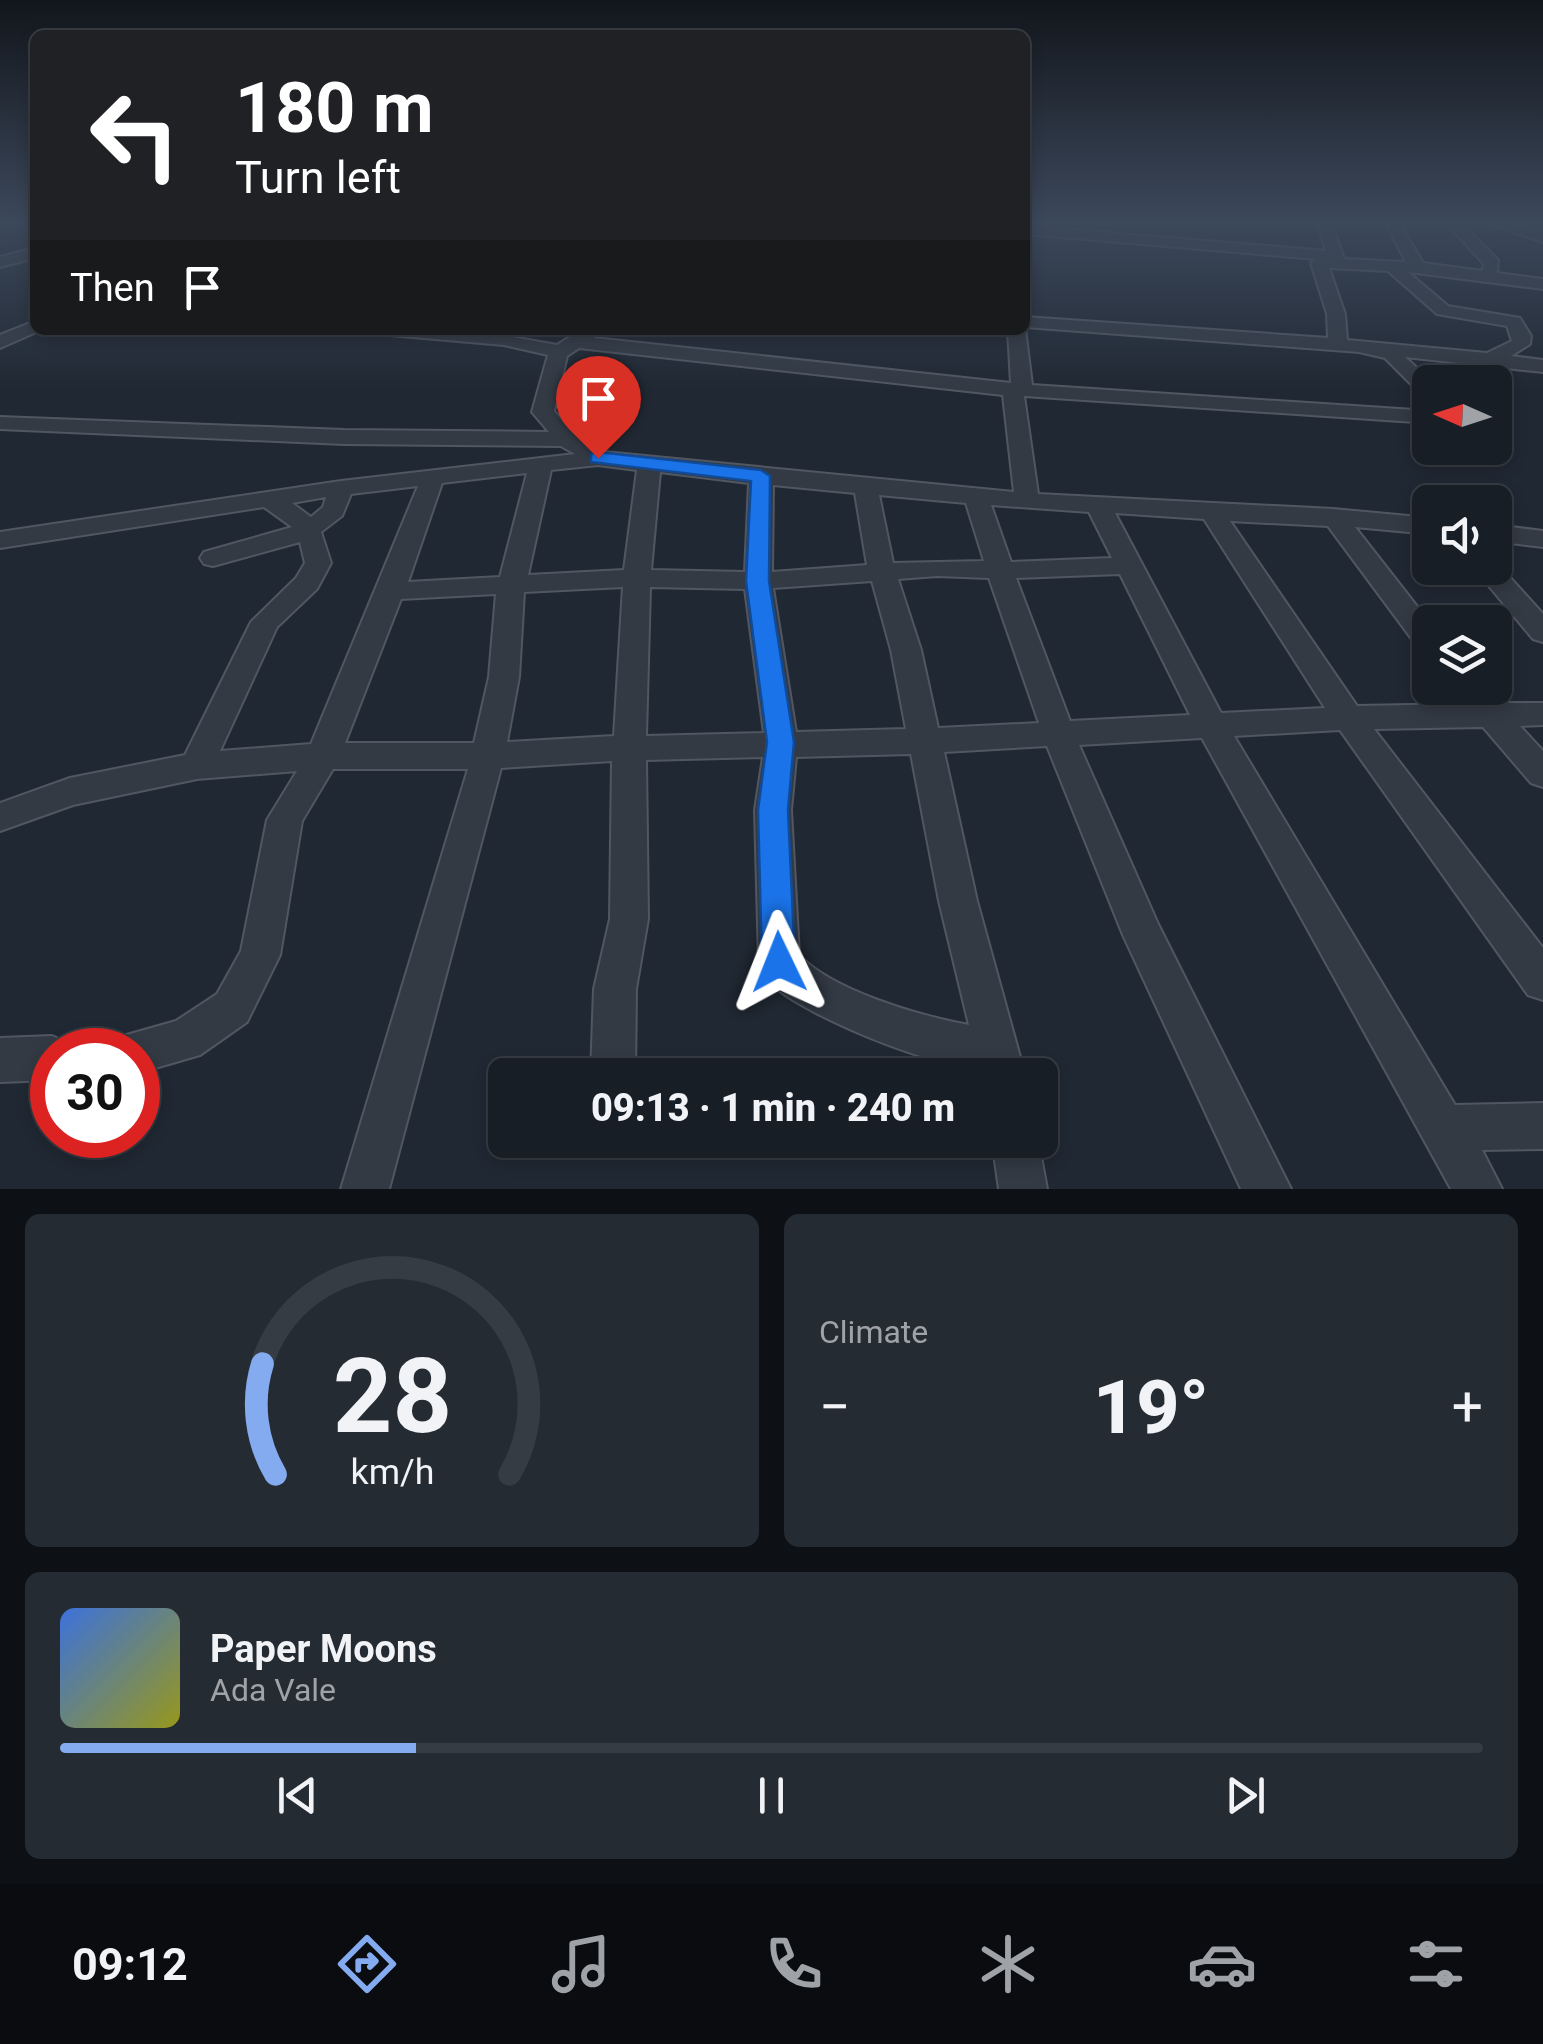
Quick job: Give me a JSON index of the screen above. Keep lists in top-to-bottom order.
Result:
{
  "north": "left",
  "page": {
    "turn": ["180 m", "Turn left"],
    "then": "Then",
    "limit": "30",
    "trip": "09:13 · 1 min · 240 m",
    "tile": "Climate",
    "heat": ["−", "19°", "+"],
    "song": ["Paper Moons", "Ada Vale"],
    "tabs": "09:12",
    "gauge": ["28", "km/h"]
  }
}
